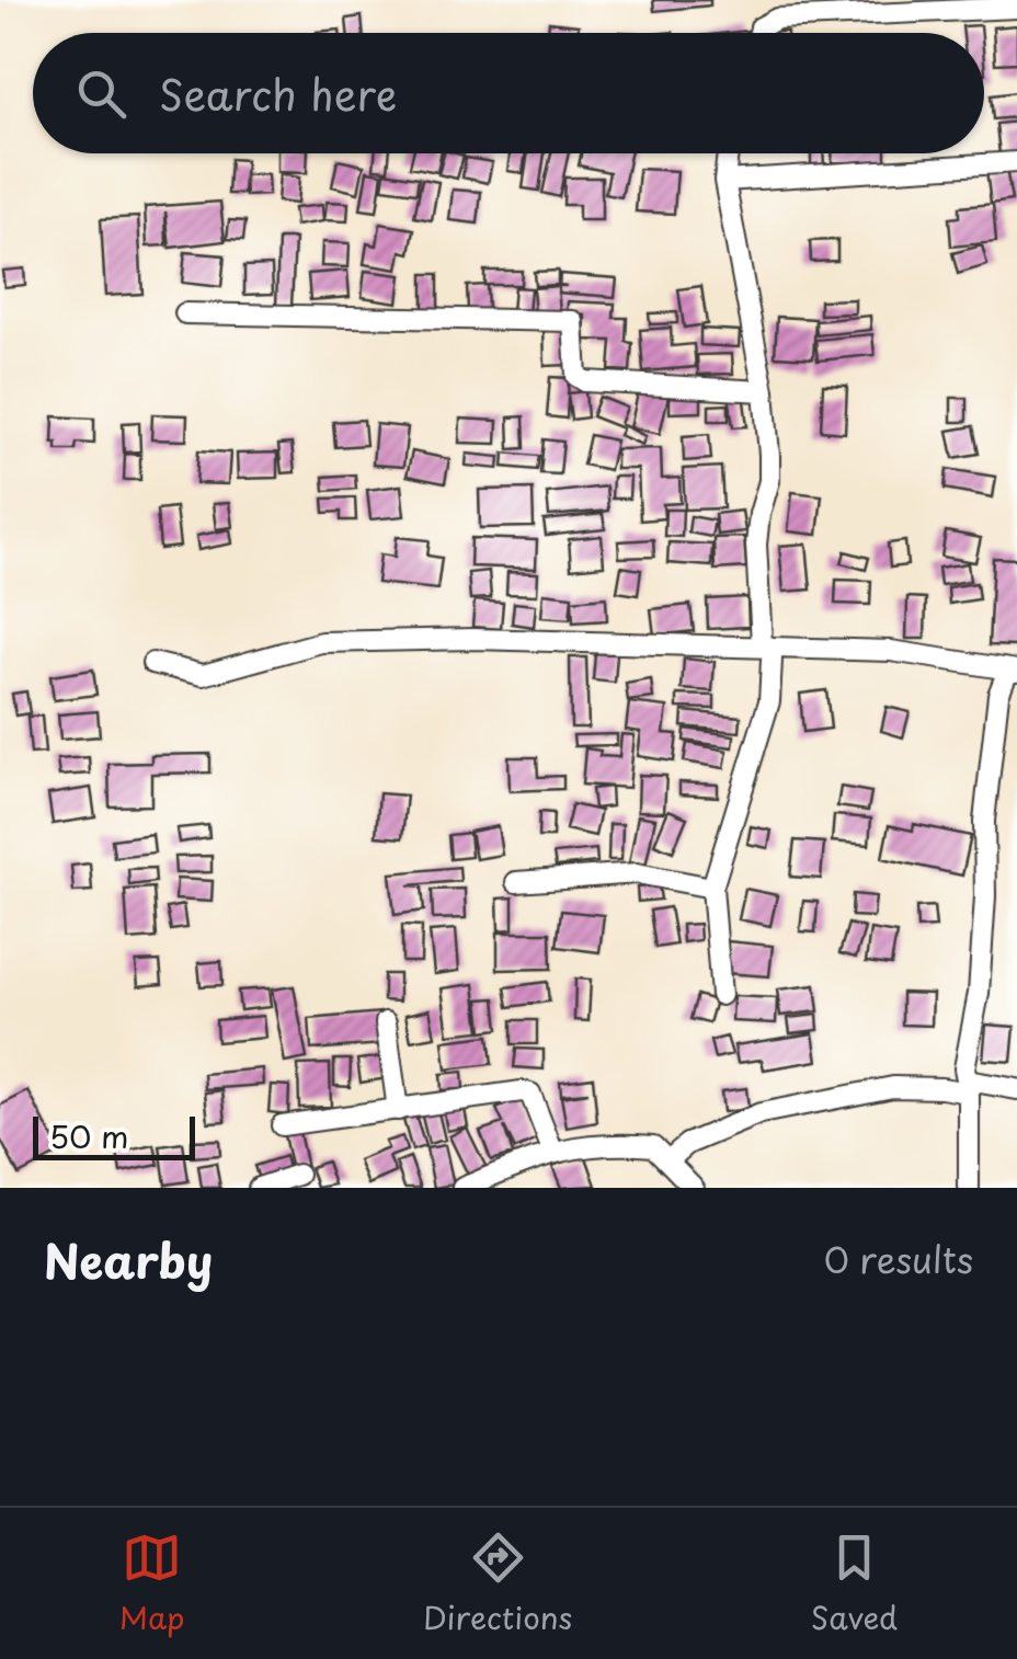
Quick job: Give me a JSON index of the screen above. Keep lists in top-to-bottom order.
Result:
{
  "scale_bar": "50 m",
  "page": {
    "search": "Search here",
    "scale": "50 m",
    "heading": ["Nearby", "0 results"],
    "nav": ["Map", "Directions", "Saved"]
  }
}
